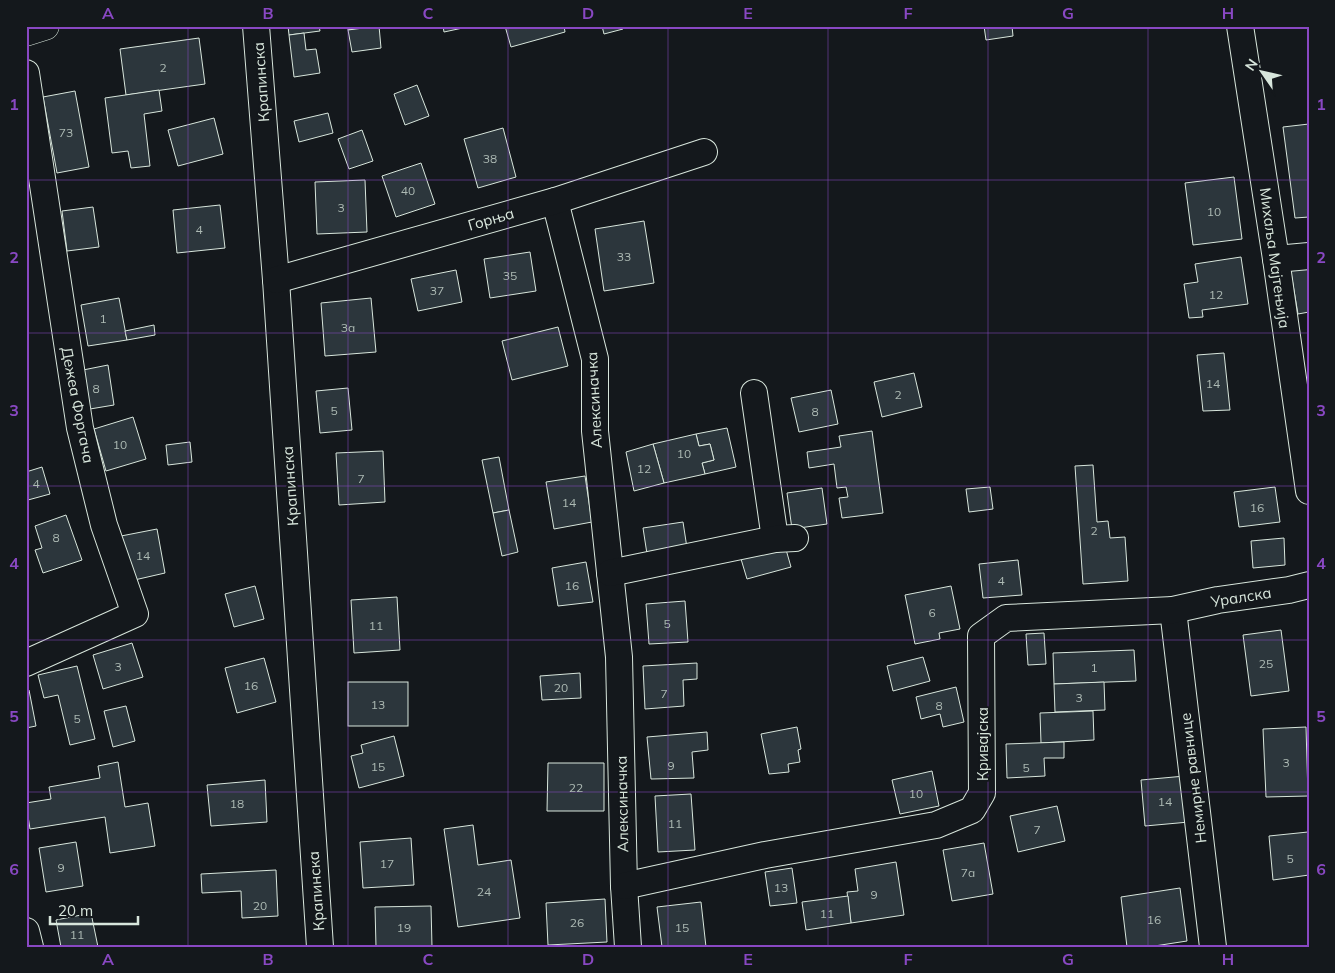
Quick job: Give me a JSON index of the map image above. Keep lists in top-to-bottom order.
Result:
{
  "streets": {
    "street": [
      "Крапинска",
      "Горња",
      "Михаља Мајтењија",
      "Алексиначка",
      "Дежеа Форгача",
      "Уралска",
      "Кривајска",
      "Немирне равнице"
    ]
  },
  "crossings": [
    ["Крапинска", "Горња"],
    ["Горња", "Алексиначка"],
    ["Алексиначка", "Кривајска"],
    ["Уралска", "Кривајска"],
    ["Уралска", "Немирне равнице"],
    ["Кривајска", "Немирне равнице"]
  ],
  "house_numbers": [
    "2",
    "73",
    "38",
    "40",
    "3",
    "10",
    "4",
    "33",
    "35",
    "37",
    "12",
    "1",
    "3a",
    "14",
    "8",
    "2",
    "5",
    "8",
    "10",
    "10",
    "12",
    "7",
    "4",
    "14",
    "16",
    "2",
    "8",
    "14",
    "4",
    "16",
    "6",
    "5",
    "11",
    "25",
    "3",
    "1",
    "16",
    "20",
    "7",
    "3",
    "13",
    "8",
    "5",
    "3",
    "9",
    "15",
    "5",
    "22",
    "10",
    "14",
    "18",
    "11",
    "7",
    "5",
    "17",
    "9",
    "7a",
    "13",
    "24",
    "9",
    "20",
    "11",
    "16",
    "26",
    "19",
    "15",
    "11"
  ],
  "scale_bar": "20 m",
  "north": "top left",
  "grid": {
    "columns": [
      "A",
      "B",
      "C",
      "D",
      "E",
      "F",
      "G",
      "H"
    ],
    "rows": [
      "1",
      "2",
      "3",
      "4",
      "5",
      "6"
    ]
  }
}
